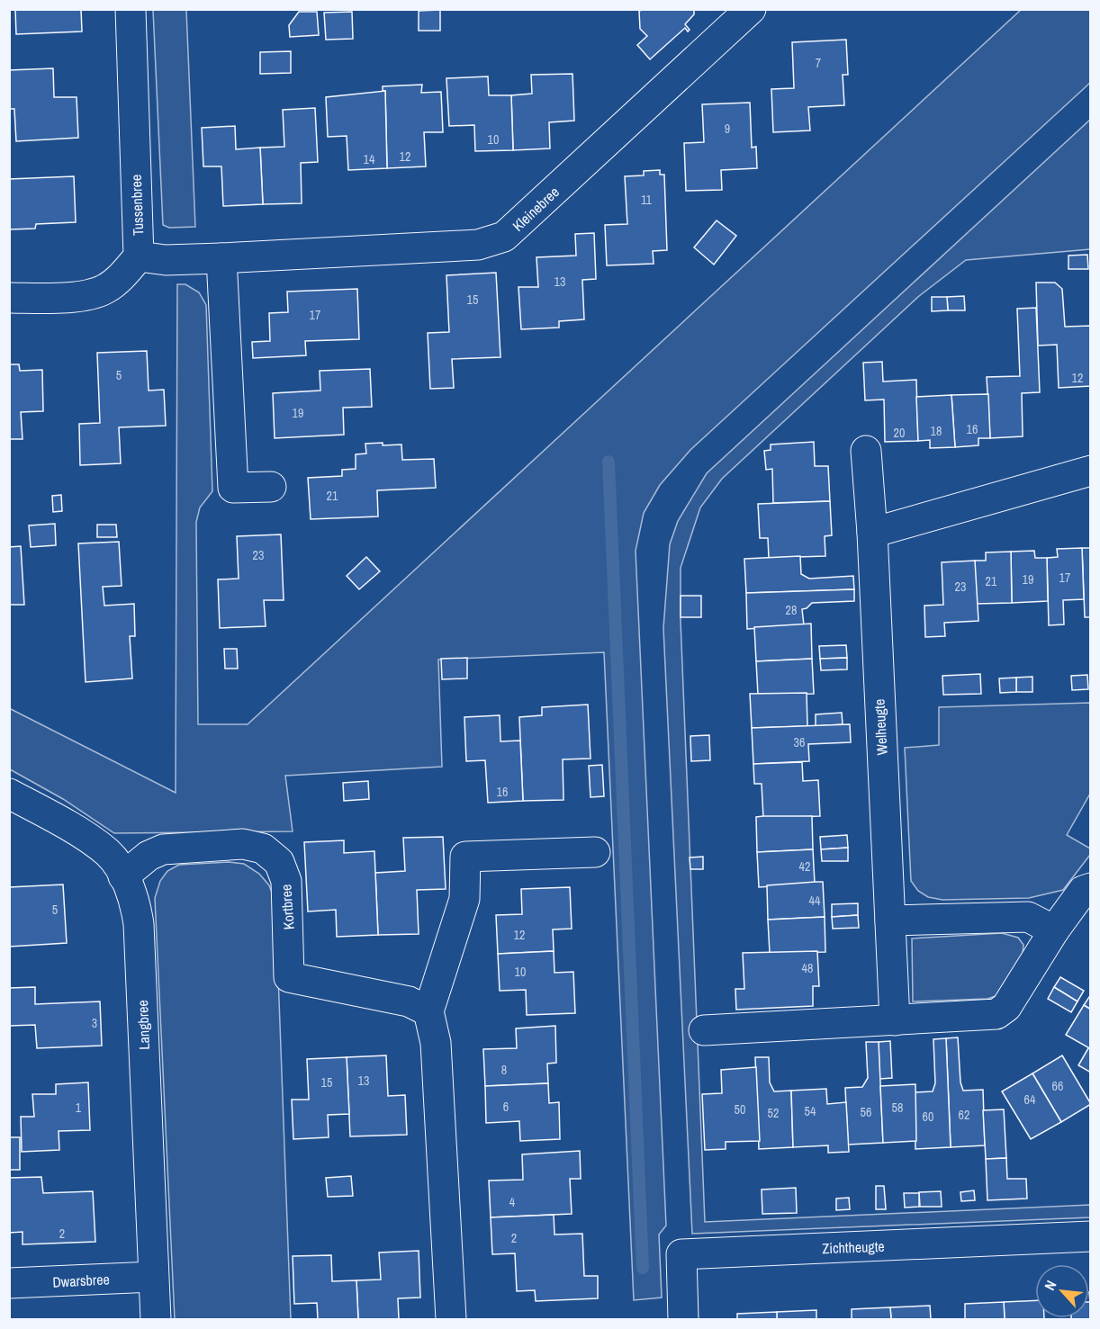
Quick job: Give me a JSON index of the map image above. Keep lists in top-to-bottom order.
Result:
{
  "streets": {
    "street": [
      "Tussenbree",
      "Kleinebree",
      "Welheugte",
      "Kortbree",
      "Langbree",
      "Zichtheugte",
      "Dwarsbree"
    ]
  },
  "crossings": [
    ["Tussenbree", "Kleinebree"],
    ["Kortbree", "Langbree"],
    ["Langbree", "Dwarsbree"]
  ],
  "house_numbers": [
    "7",
    "9",
    "10",
    "12",
    "14",
    "11",
    "13",
    "15",
    "17",
    "5",
    "12",
    "19",
    "16",
    "18",
    "20",
    "21",
    "23",
    "17",
    "19",
    "21",
    "23",
    "28",
    "36",
    "16",
    "42",
    "44",
    "5",
    "12",
    "48",
    "10",
    "3",
    "8",
    "13",
    "15",
    "66",
    "64",
    "6",
    "1",
    "58",
    "50",
    "54",
    "56",
    "52",
    "62",
    "60",
    "4",
    "2",
    "2"
  ],
  "north": "top left"
}
